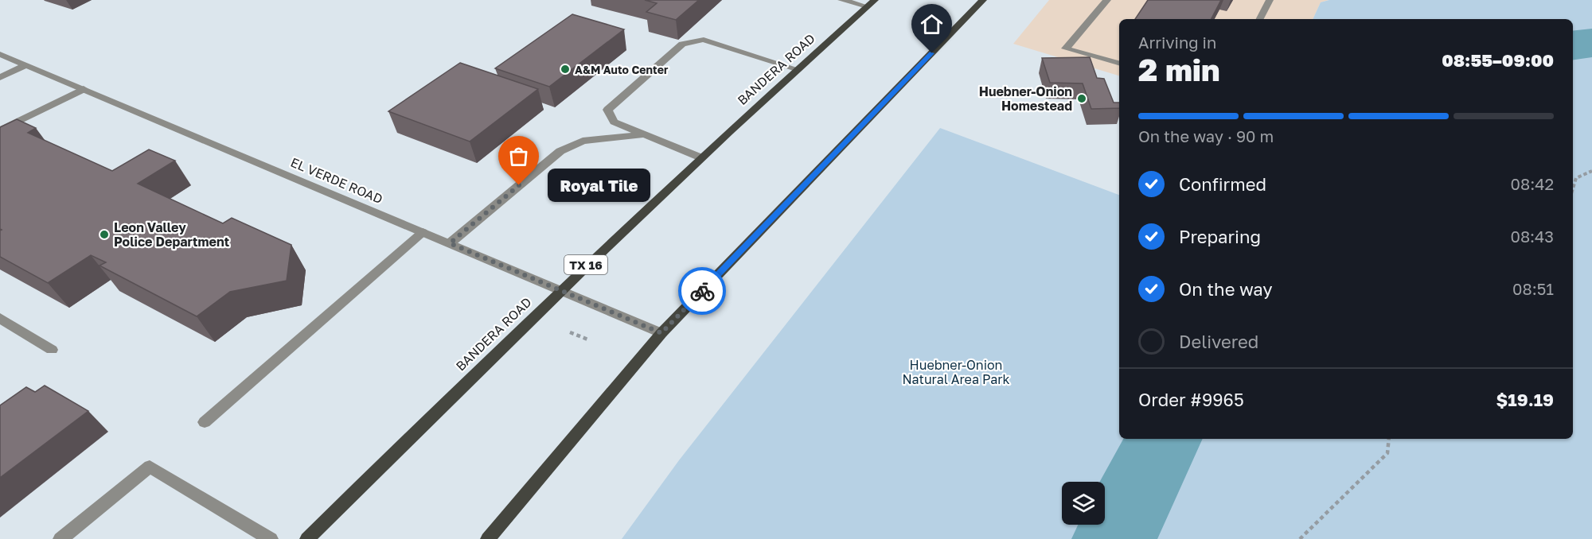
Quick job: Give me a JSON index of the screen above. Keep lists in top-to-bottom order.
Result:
{
  "streets": {
    "main road": ["BANDERA ROAD", "TX 16"],
    "street": ["EL VERDE ROAD"]
  },
  "crossings": [
    ["BANDERA ROAD", "EL VERDE ROAD"]
  ],
  "parks": ["Huebner-Onion Natural Area Park"],
  "places": [
    "A&M Auto Center",
    "Huebner-Onion Homestead",
    "Royal Tile",
    "Leon Valley Police Department"
  ],
  "page": {
    "heading": ["2 min", "Arriving in", "08:55–09:00"],
    "panel": ["Order #9965", "$19.19"],
    "bar": "On the way · 90 m",
    "list": [
      ["Confirmed", "08:42"],
      ["Preparing", "08:43"],
      ["On the way", "08:51"],
      "Delivered"
    ],
    "bubble": "Royal Tile"
  }
}
